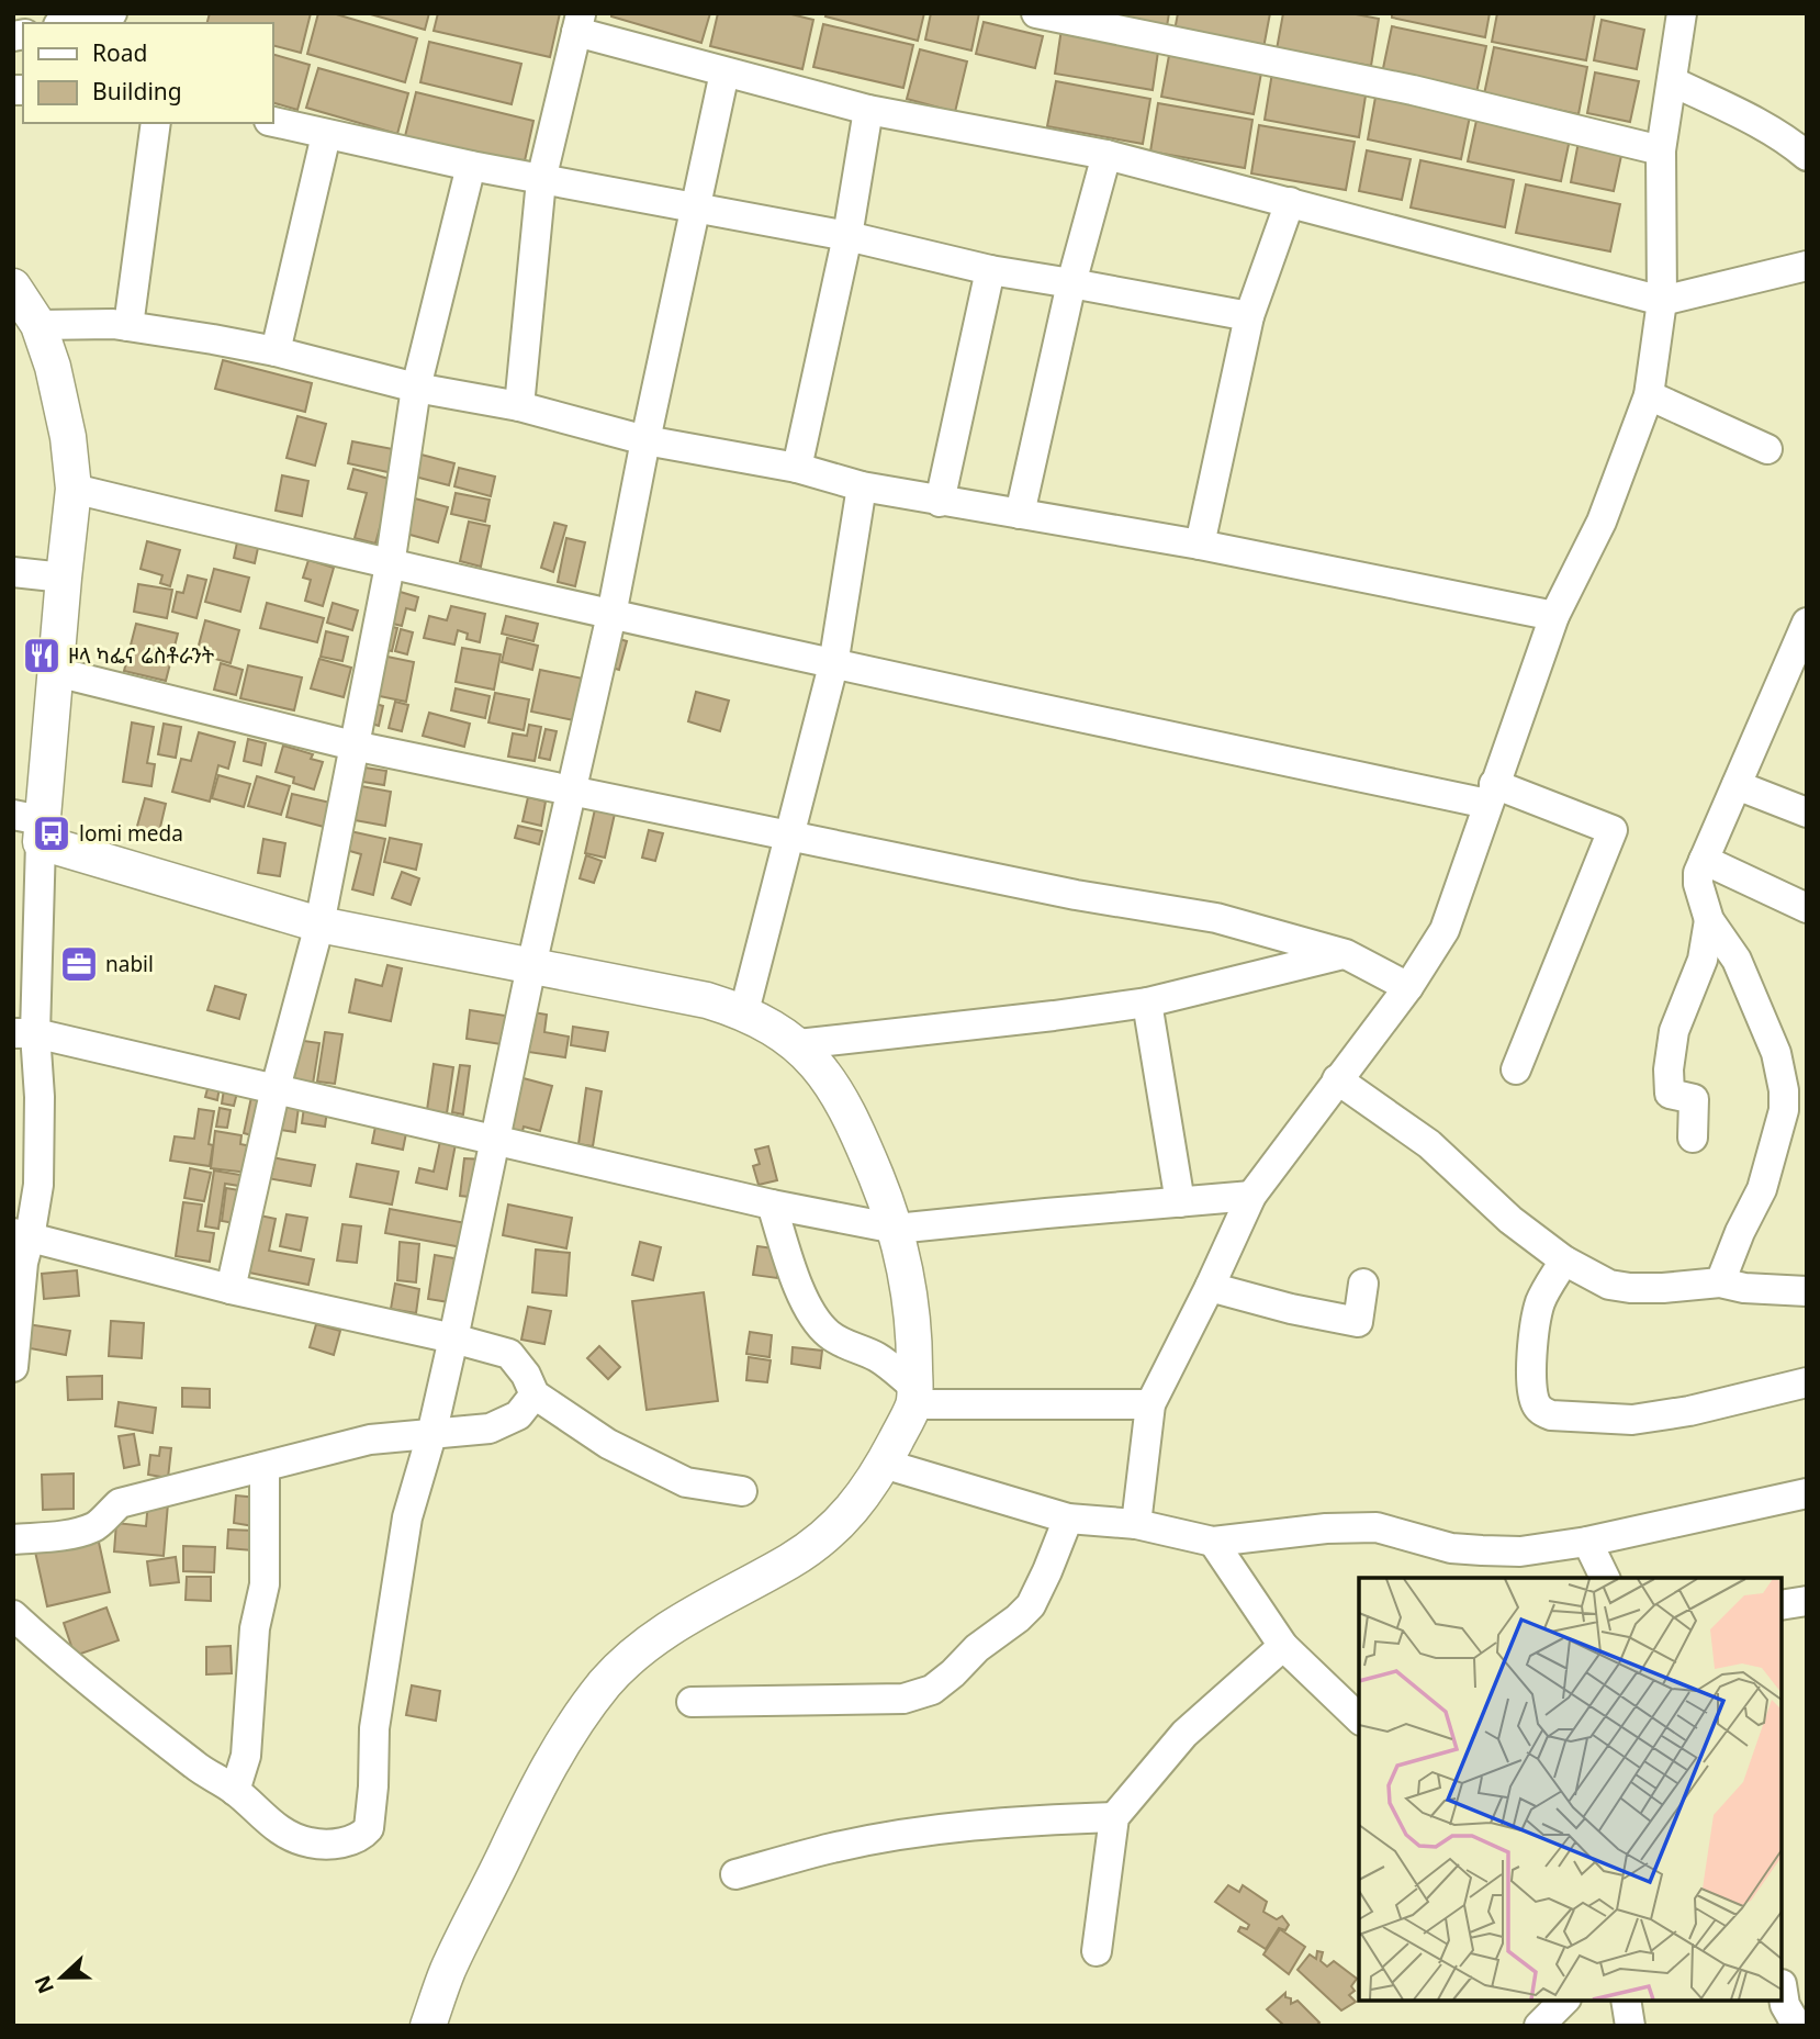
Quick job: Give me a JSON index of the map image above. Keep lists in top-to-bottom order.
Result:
{
  "places": {
    "restaurant": ["ዞላ ካፌና ሬስቶራንት"],
    "bus stop": ["lomi meda"],
    "office": ["nabil"]
  },
  "legend": ["Road", "Building"],
  "north": "left"
}
